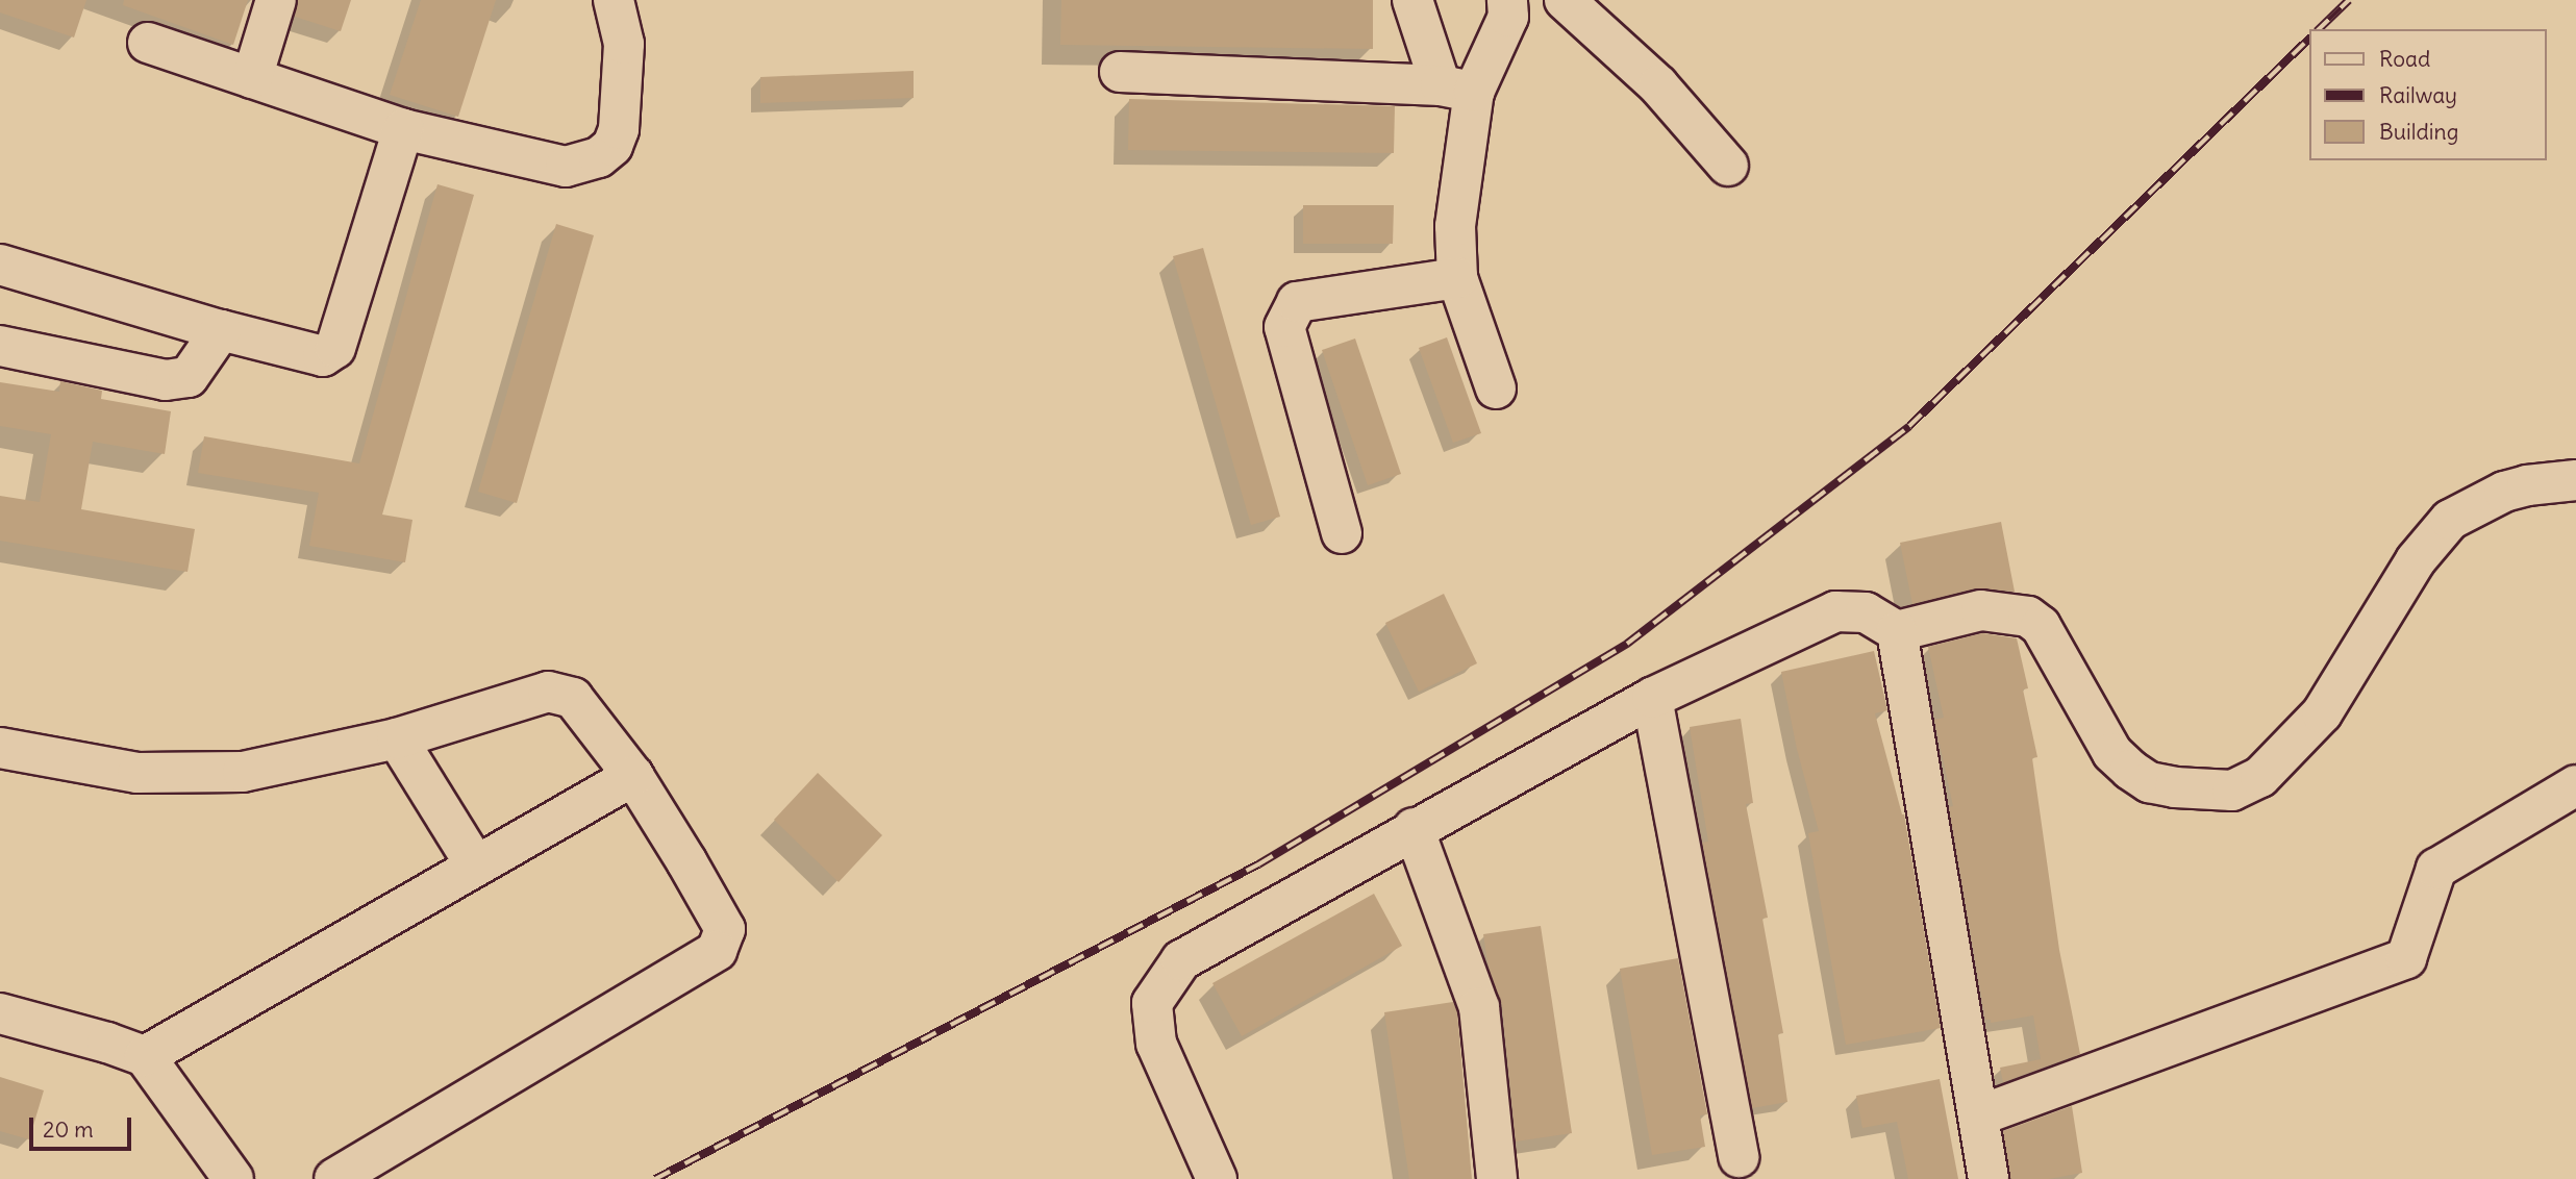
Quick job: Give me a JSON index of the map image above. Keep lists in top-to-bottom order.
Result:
{
  "legend": ["Road", "Railway", "Building"],
  "scale_bar": "20 m"
}
